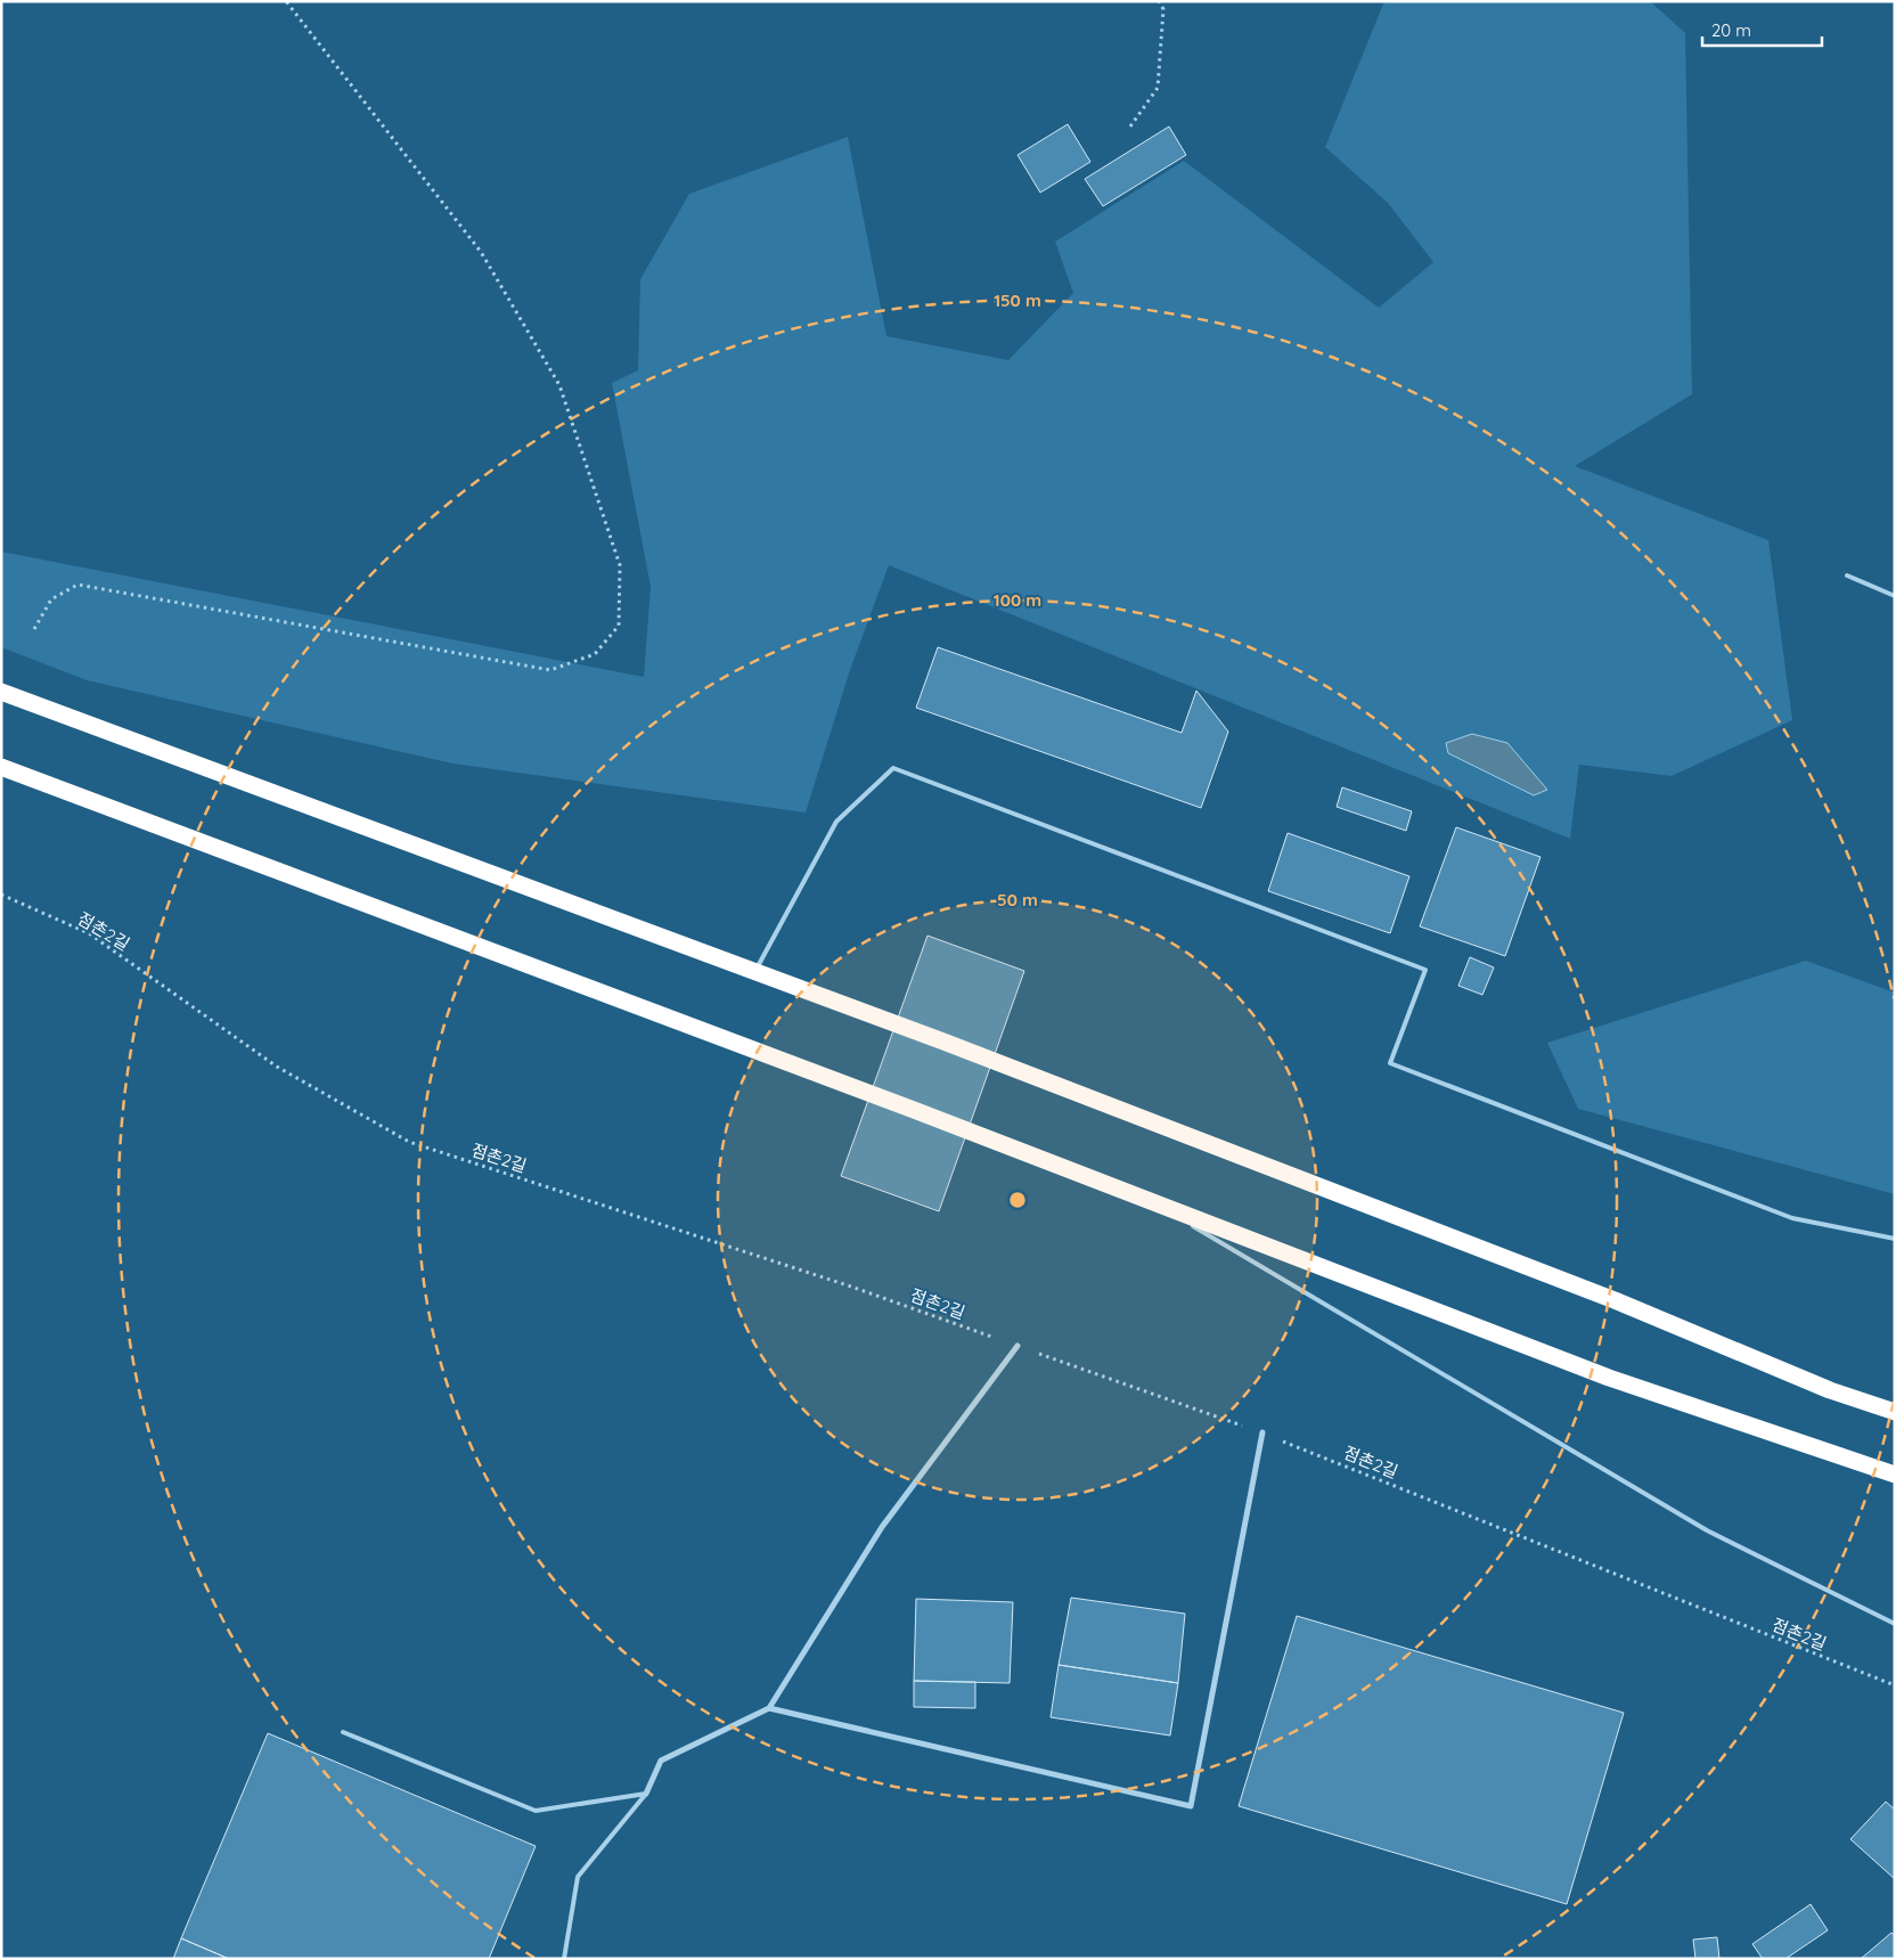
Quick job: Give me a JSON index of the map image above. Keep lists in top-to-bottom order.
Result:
{
  "streets": {
    "path": ["점촌2길"]
  },
  "scale_bar": "20 m",
  "rings": ["150 m", "100 m", "50 m"]
}
